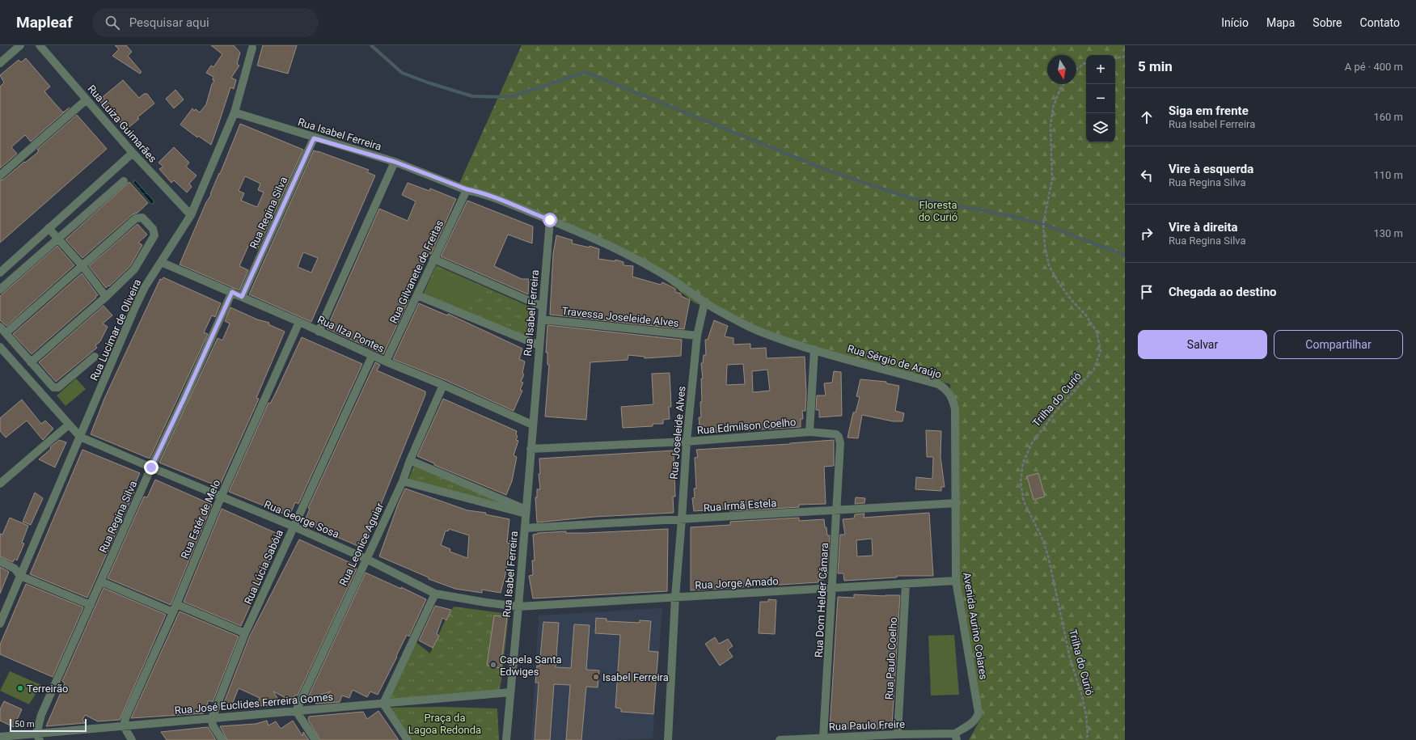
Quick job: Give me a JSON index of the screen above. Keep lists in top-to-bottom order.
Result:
{
  "streets": {
    "street": [
      "Rua Luiza Guimarães",
      "Rua Isabel Ferreira",
      "Rua Regina Silva",
      "Rua Gilvanete de Freitas",
      "Travessa Joseleide Alves",
      "Rua Lucimar de Oliveira",
      "Rua Ilza Pontes",
      "Rua Sérgio de Araújo",
      "Rua Edmílson Coelho",
      "Rua Joseleide Alves",
      "Rua Irmã Estela",
      "Rua Estér de Melo",
      "Rua George Sosa",
      "Rua Leonice Aguiar",
      "Rua Lúcia Sabóia",
      "Rua Jorge Amado",
      "Rua Dom Helder Câmara",
      "Avenida Aurino Colares",
      "Rua Paulo Coelho",
      "Rua José Euclides Ferreira Gomes",
      "Rua Paulo Freire"
    ],
    "path": ["Trilha do Curió"]
  },
  "crossings": [
    ["Rua Luiza Guimarães", "Rua Lucimar de Oliveira"],
    ["Rua Isabel Ferreira", "Rua Regina Silva"],
    ["Rua Isabel Ferreira", "Rua Gilvanete de Freitas"],
    ["Rua Isabel Ferreira", "Travessa Joseleide Alves"],
    ["Rua Isabel Ferreira", "Rua Lucimar de Oliveira"],
    ["Rua Isabel Ferreira", "Rua Ilza Pontes"],
    ["Rua Isabel Ferreira", "Rua Edmílson Coelho"],
    ["Rua Isabel Ferreira", "Rua Irmã Estela"],
    ["Rua Isabel Ferreira", "Rua George Sosa"],
    ["Rua Isabel Ferreira", "Rua Jorge Amado"],
    ["Rua Isabel Ferreira", "Rua José Euclides Ferreira Gomes"],
    ["Rua Regina Silva", "Rua Ilza Pontes"],
    ["Rua Regina Silva", "Rua George Sosa"],
    ["Rua Regina Silva", "Rua José Euclides Ferreira Gomes"],
    ["Rua Gilvanete de Freitas", "Rua Ilza Pontes"],
    ["Travessa Joseleide Alves", "Rua Joseleide Alves"],
    ["Rua Lucimar de Oliveira", "Rua Ilza Pontes"],
    ["Rua Lucimar de Oliveira", "Rua George Sosa"],
    ["Rua Ilza Pontes", "Rua Estér de Melo"],
    ["Rua Ilza Pontes", "Rua Leonice Aguiar"],
    ["Rua Ilza Pontes", "Rua Lúcia Sabóia"],
    ["Rua Sérgio de Araújo", "Rua Joseleide Alves"],
    ["Rua Sérgio de Araújo", "Rua Irmã Estela"],
    ["Rua Sérgio de Araújo", "Avenida Aurino Colares"],
    ["Rua Edmílson Coelho", "Rua Joseleide Alves"],
    ["Rua Edmílson Coelho", "Rua Dom Helder Câmara"],
    ["Rua Joseleide Alves", "Rua Irmã Estela"],
    ["Rua Joseleide Alves", "Rua Jorge Amado"],
    ["Rua Irmã Estela", "Rua Dom Helder Câmara"],
    ["Rua Irmã Estela", "Avenida Aurino Colares"],
    ["Rua Estér de Melo", "Rua George Sosa"],
    ["Rua Estér de Melo", "Rua José Euclides Ferreira Gomes"],
    ["Rua George Sosa", "Rua Leonice Aguiar"],
    ["Rua George Sosa", "Rua Lúcia Sabóia"],
    ["Rua George Sosa", "Rua Jorge Amado"],
    ["Rua Leonice Aguiar", "Rua José Euclides Ferreira Gomes"],
    ["Rua Lúcia Sabóia", "Rua José Euclides Ferreira Gomes"],
    ["Rua Jorge Amado", "Rua Dom Helder Câmara"],
    ["Rua Jorge Amado", "Avenida Aurino Colares"],
    ["Rua Jorge Amado", "Rua Paulo Coelho"],
    ["Rua Dom Helder Câmara", "Rua Paulo Freire"],
    ["Avenida Aurino Colares", "Rua Paulo Freire"],
    ["Rua Paulo Coelho", "Rua Paulo Freire"]
  ],
  "parks": ["Floresta do Curió", "Praça da Lagoa Redonda"],
  "places": ["Capela Santa Edwiges", "Isabel Ferreira", "Terreirão"],
  "scale_bar": "50 m",
  "north": "bottom",
  "page": {
    "header": "Mapleaf",
    "search": "Pesquisar aqui",
    "nav": [
      "Início",
      "Mapa",
      "Sobre",
      "Contato"
    ],
    "heading": ["5 min", "A pé · 400 m"],
    "map_buttons": ["+", "−"],
    "list": [
      ["Siga em frente", "Rua Isabel Ferreira", "160 m"],
      ["Vire à esquerda", "Rua Regina Silva", "110 m"],
      ["Vire à direita", "Rua Regina Silva", "130 m"],
      "Chegada ao destino"
    ],
    "buttons": ["Salvar", "Compartilhar"],
    "scale": "50 m"
  }
}
